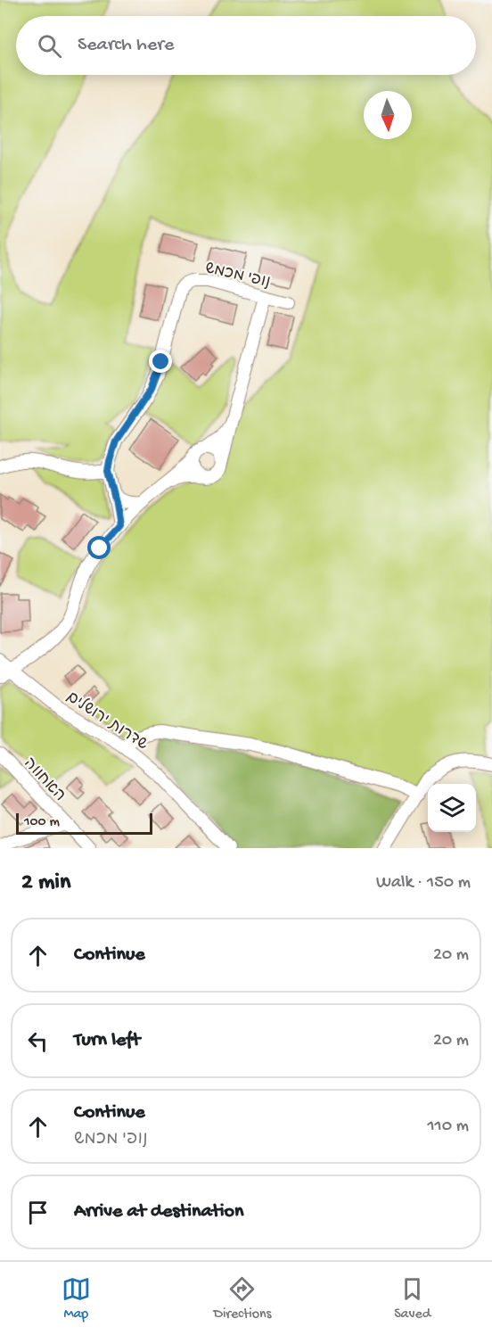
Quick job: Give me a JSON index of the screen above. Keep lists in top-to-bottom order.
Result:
{
  "streets": {
    "street": ["נופי מכמש", "שדרות ירושלים", "האחווה"]
  },
  "scale_bar": "100 m",
  "north": "bottom",
  "page": {
    "search": "Search here",
    "scale": "100 m",
    "heading": ["2 min", "Walk · 150 m"],
    "list": [
      ["Continue", "20 m"],
      ["Turn left", "20 m"],
      ["Continue", "נופי מכמש", "110 m"],
      "Arrive at destination"
    ],
    "nav": ["Map", "Directions", "Saved"]
  }
}
